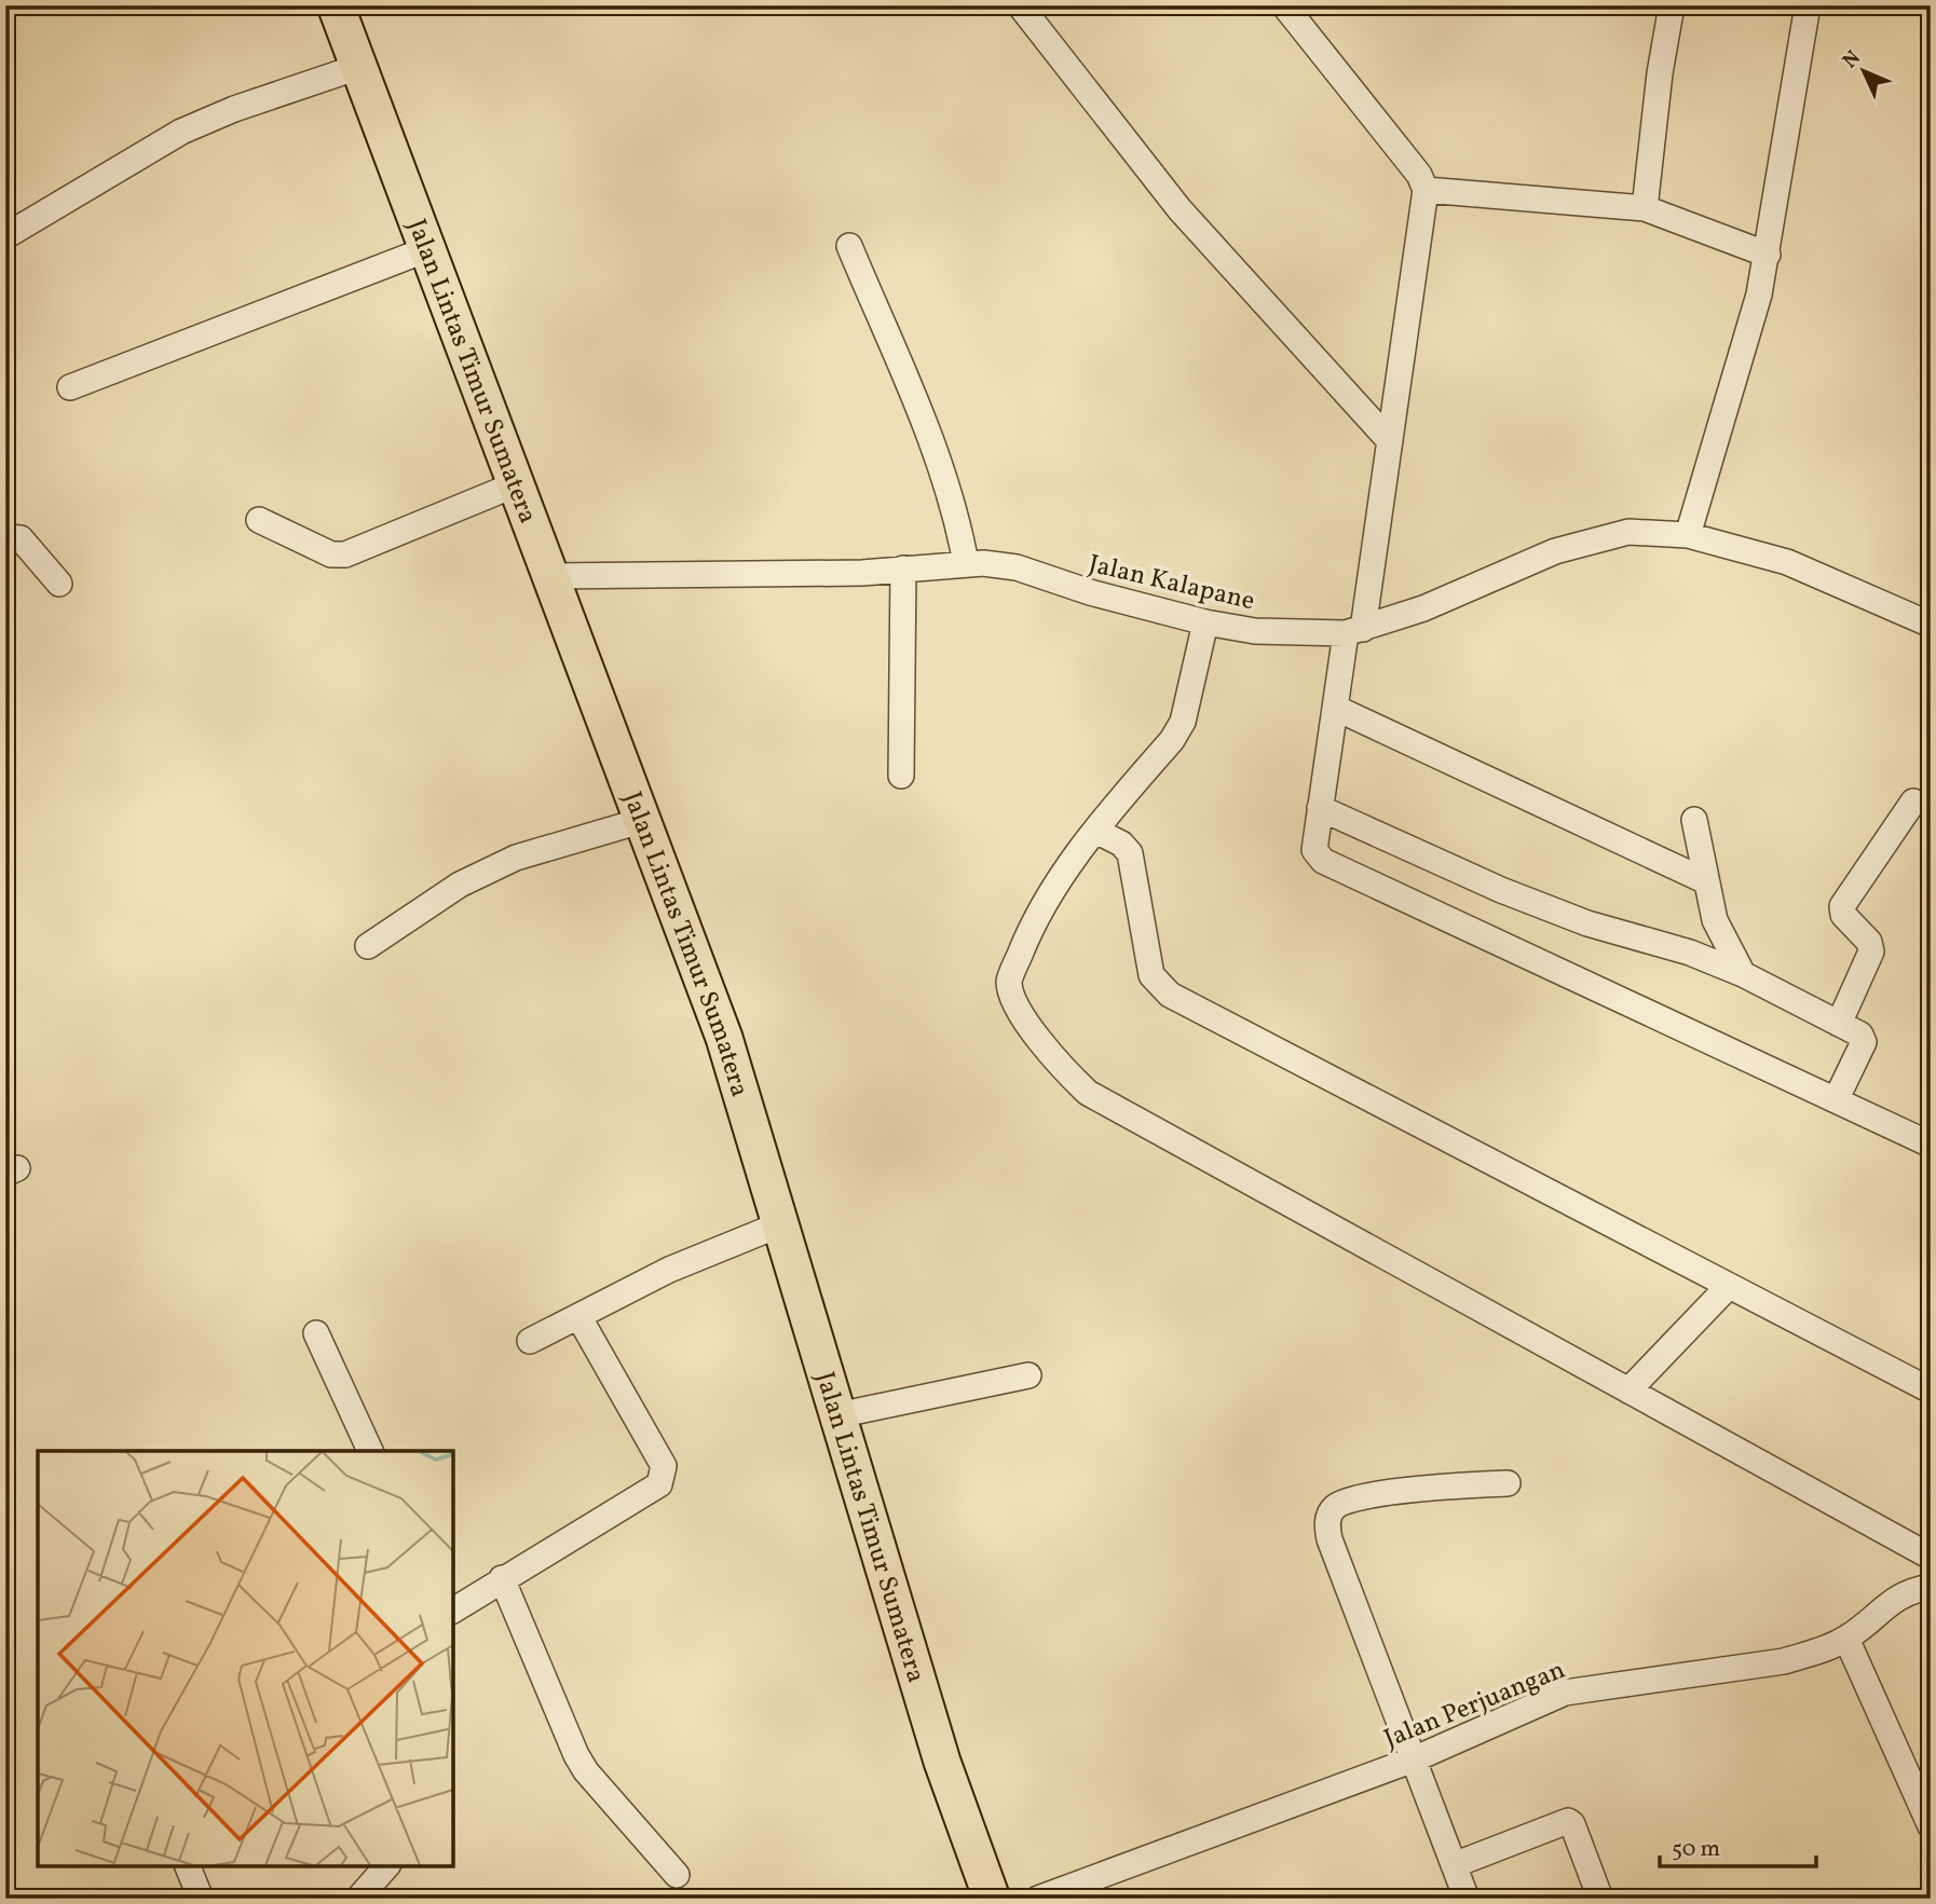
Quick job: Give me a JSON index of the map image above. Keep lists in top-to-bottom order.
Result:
{
  "streets": {
    "highway": ["Jalan Lintas Timur Sumatera"],
    "street": ["Jalan Kalapane", "Jalan Perjuangan"]
  },
  "crossings": [
    ["Jalan Lintas Timur Sumatera", "Jalan Kalapane"]
  ],
  "scale_bar": "50 m",
  "north": "top left"
}
